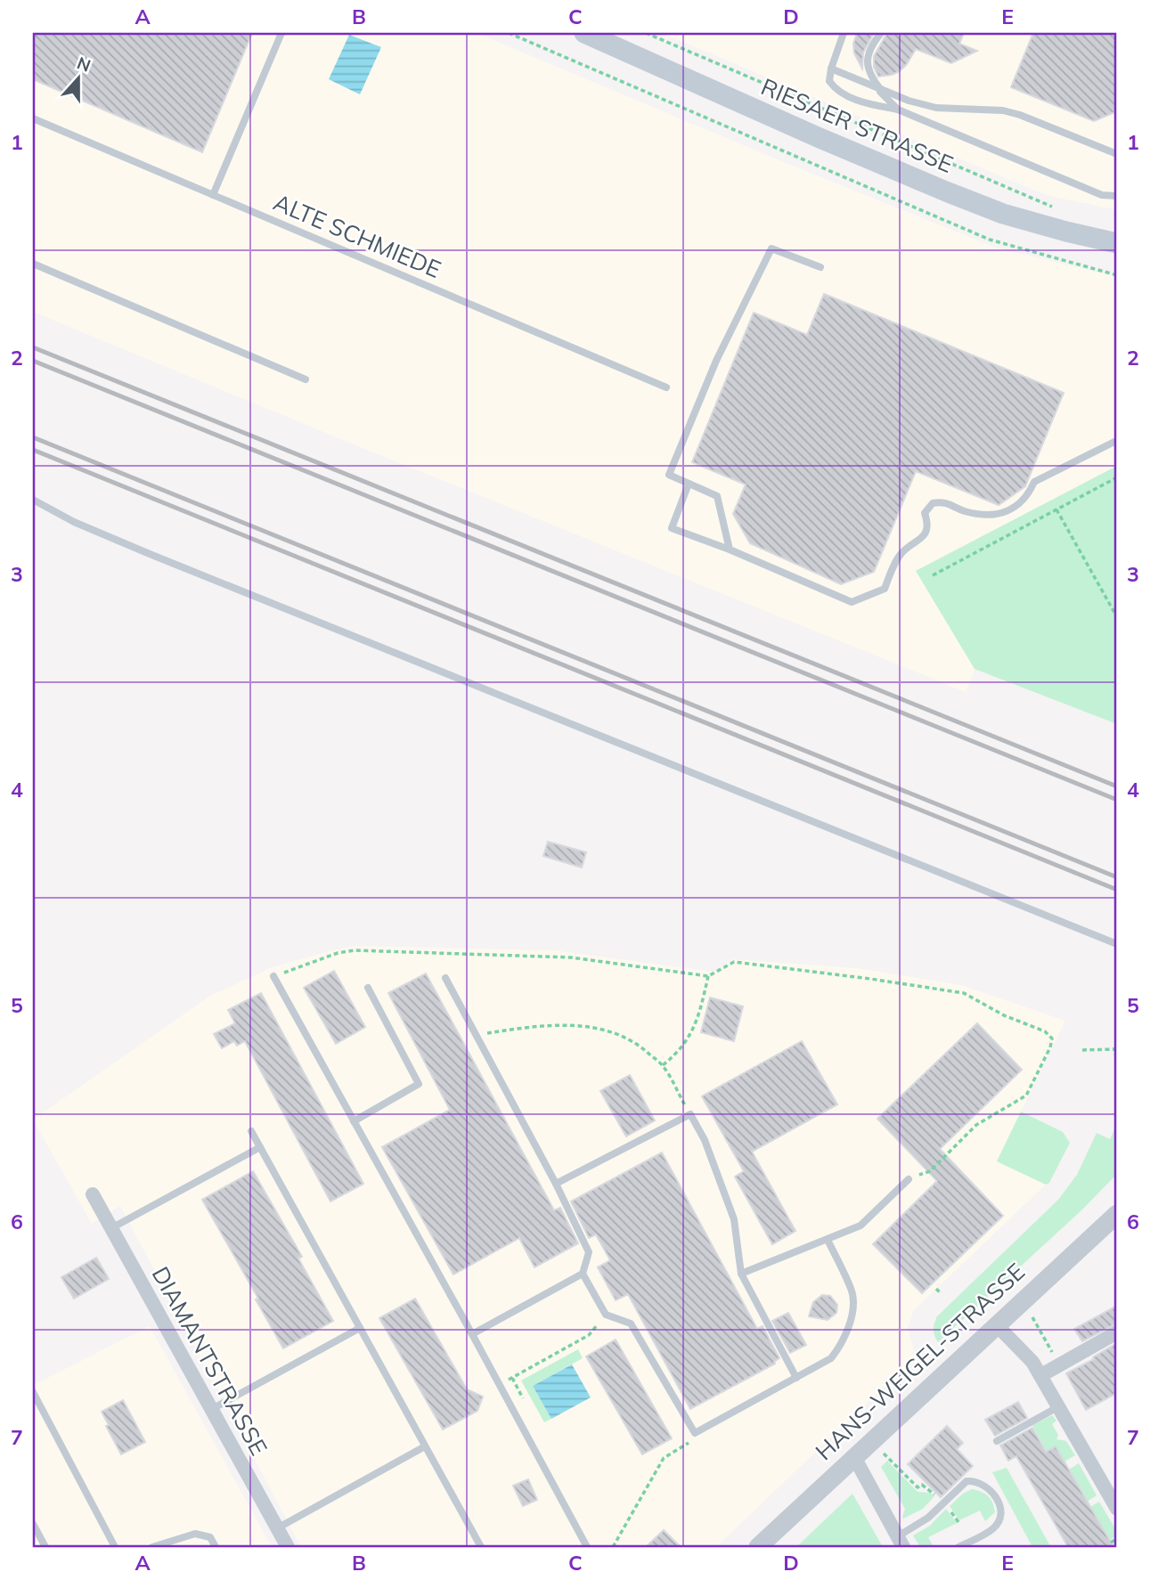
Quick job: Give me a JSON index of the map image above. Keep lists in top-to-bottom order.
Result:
{
  "streets": {
    "main road": ["RIESAER STRASSE"],
    "street": ["DIAMANTSTRASSE", "HANS-WEIGEL-STRASSE"],
    "lane": ["ALTE SCHMIEDE"]
  },
  "north": "top",
  "grid": {
    "columns": [
      "A",
      "B",
      "C",
      "D",
      "E"
    ],
    "rows": [
      "1",
      "2",
      "3",
      "4",
      "5",
      "6",
      "7"
    ]
  }
}
